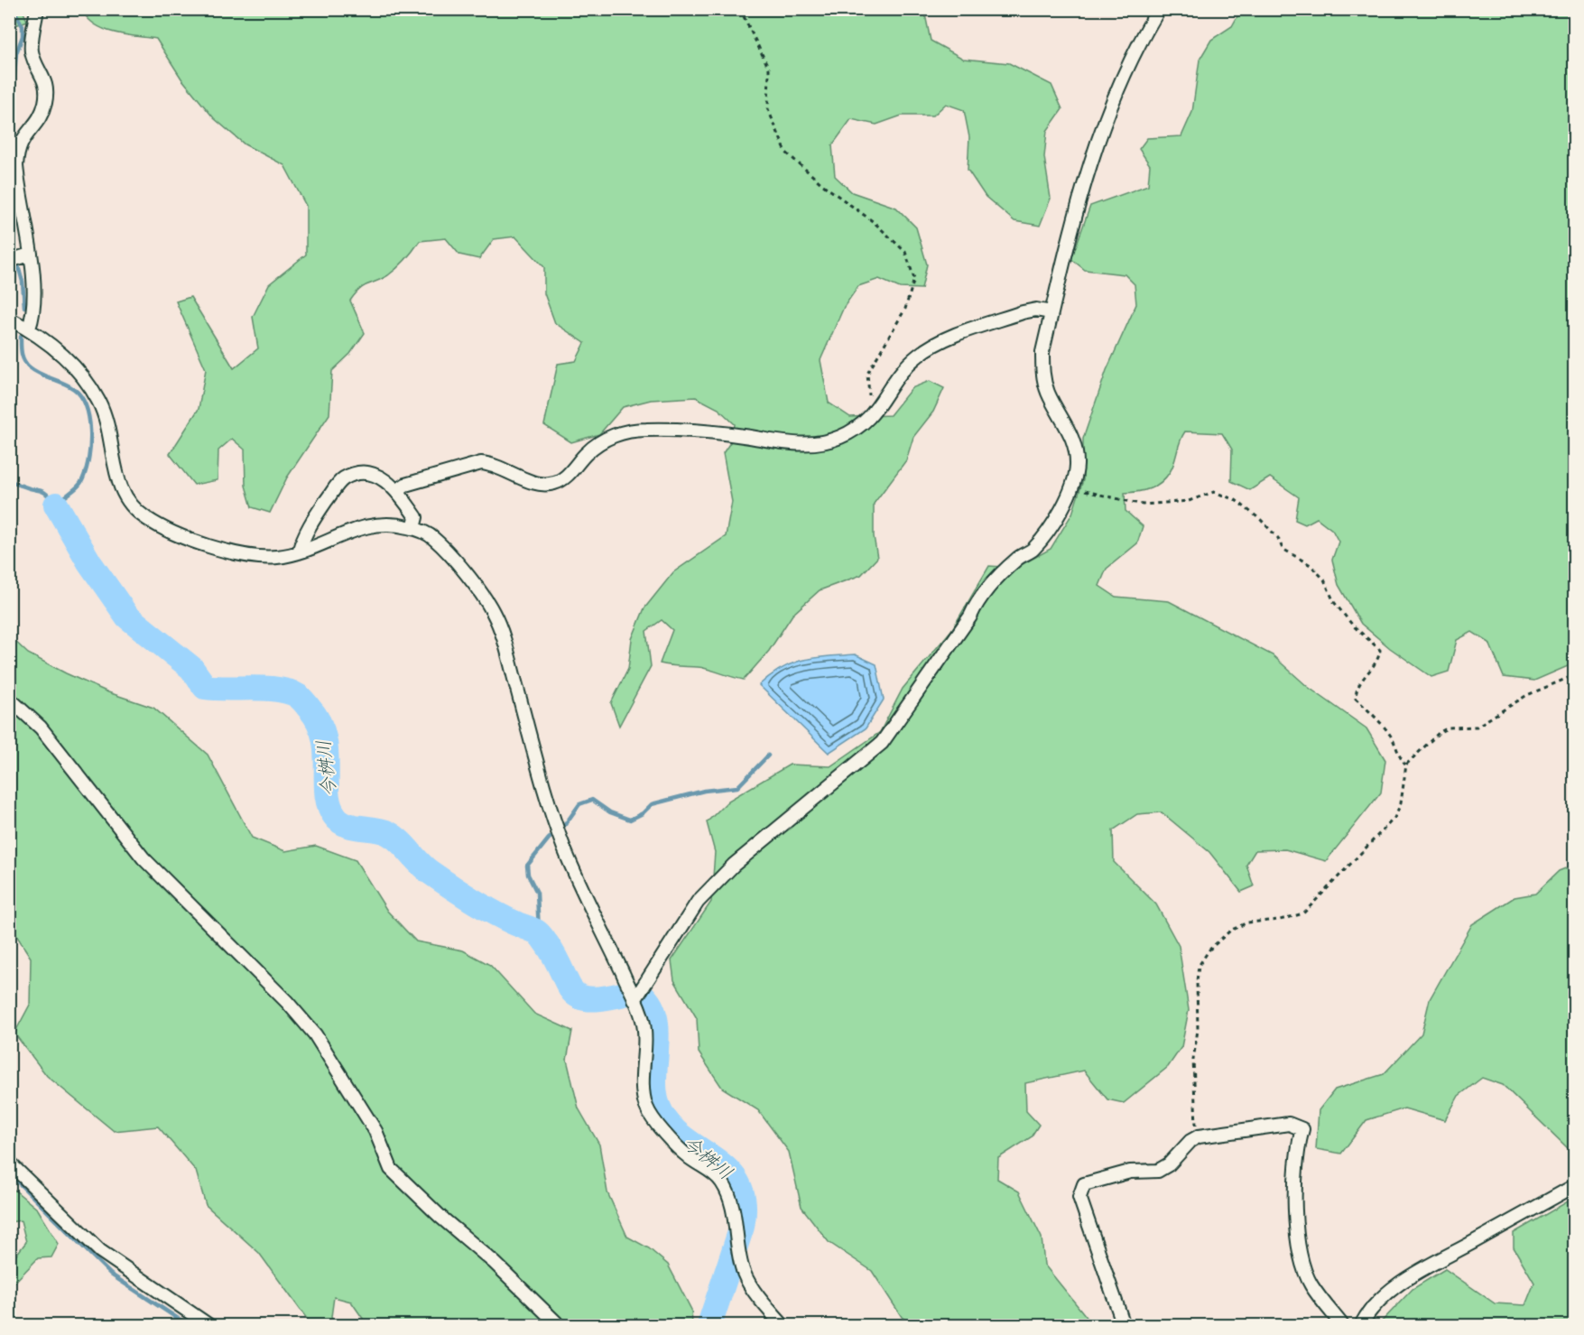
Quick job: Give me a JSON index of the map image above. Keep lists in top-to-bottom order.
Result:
{
  "water": ["今桝川"]
}
